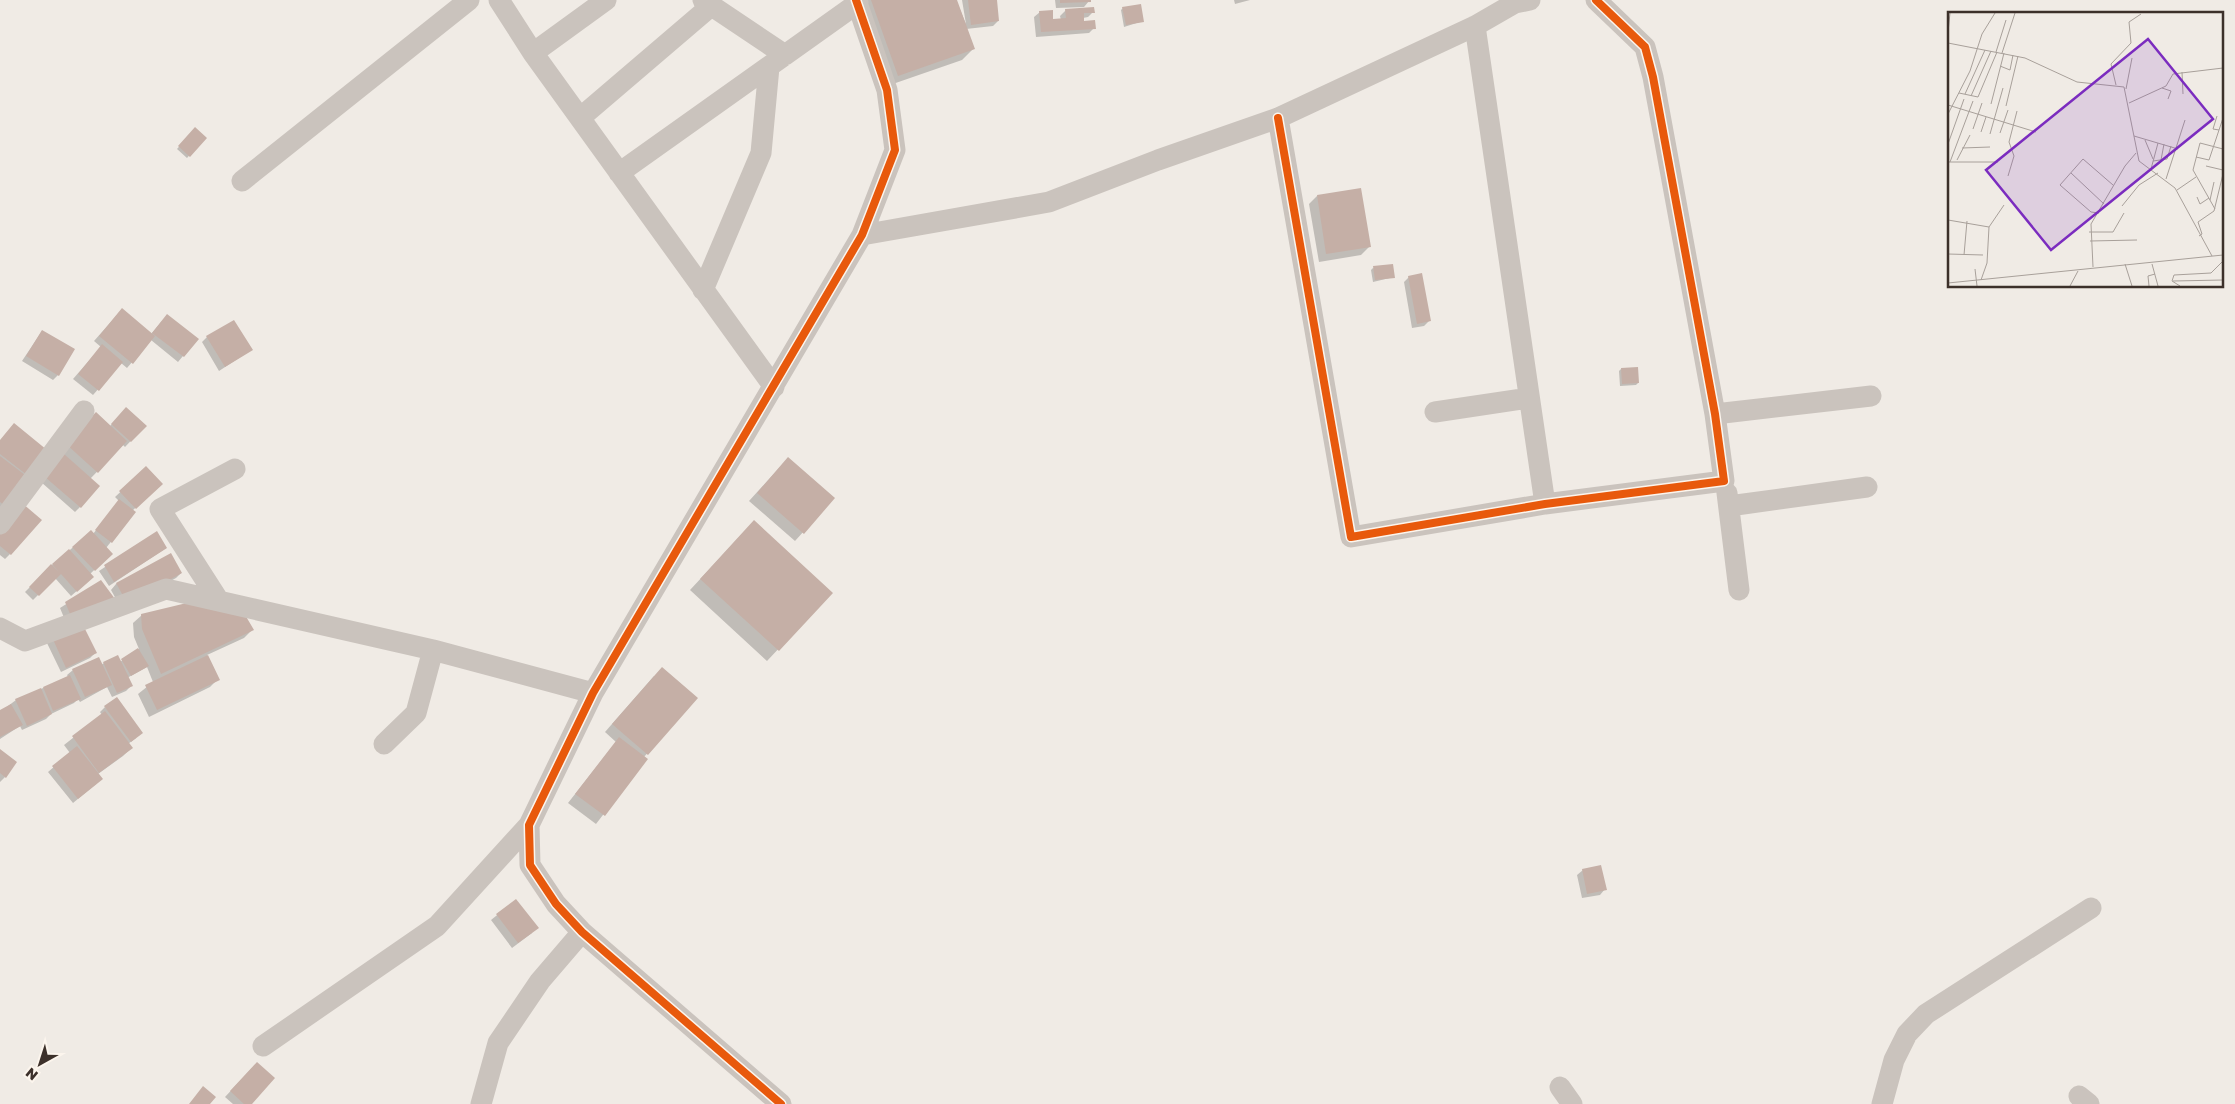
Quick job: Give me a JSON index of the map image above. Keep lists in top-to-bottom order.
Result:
{
  "north": "bottom left"
}
